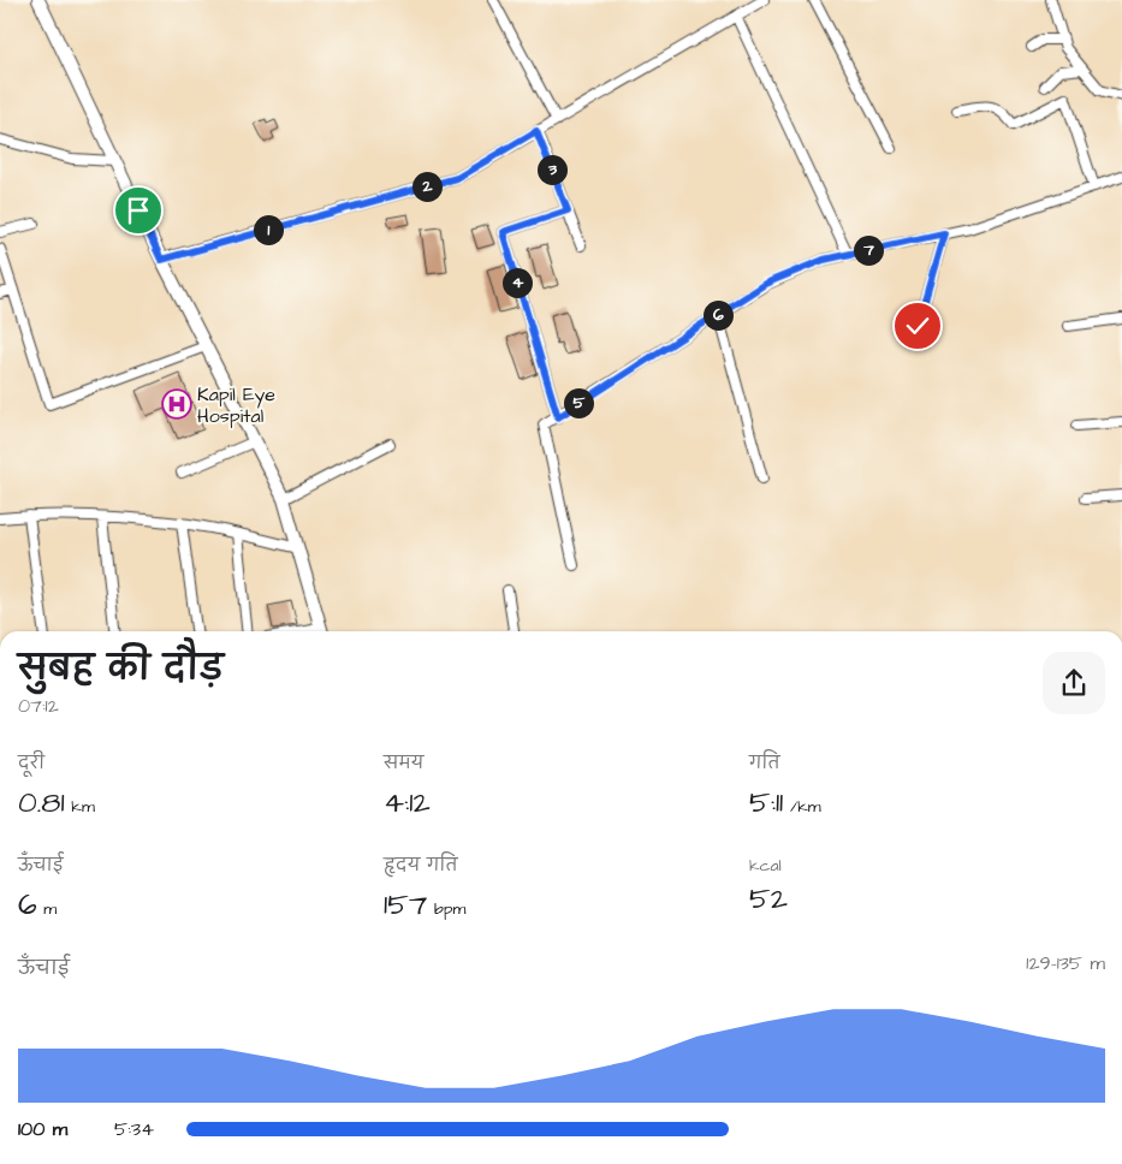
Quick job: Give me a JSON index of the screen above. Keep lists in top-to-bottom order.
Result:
{
  "places": {
    "hospital": ["Kapil Eye Hospital"]
  },
  "page": {
    "pins": [
      "3",
      "2",
      "1",
      "7",
      "4",
      "6",
      "5"
    ],
    "heading": ["सुबह की दौड़", "07:12"],
    "stats": [
      ["दूरी", "0.81 km"],
      ["समय", "4:12"],
      ["गति", "5:11 /km"],
      ["ऊँचाई", "6 m"],
      ["हृदय गति", "157 bpm"],
      ["kcal", "52"]
    ],
    "chart": ["ऊँचाई", "129–135 m"],
    "list": [
      {
        "name": "100 m",
        "note": "5:34"
      }
    ]
  }
}
